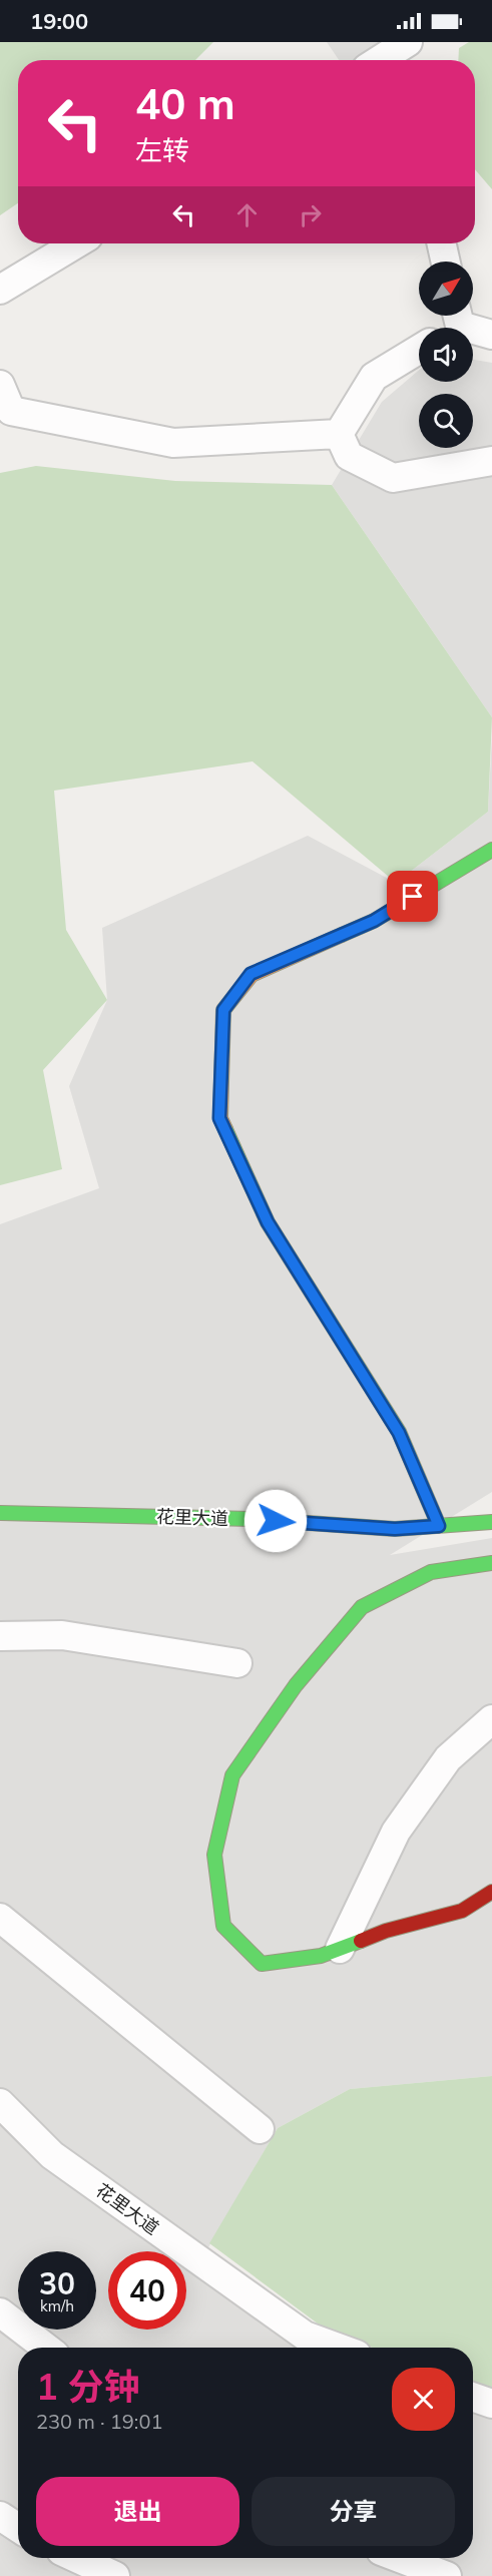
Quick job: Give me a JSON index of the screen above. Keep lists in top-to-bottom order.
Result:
{
  "streets": {
    "street": ["花里大道"]
  },
  "north": "top right",
  "page": {
    "status": "19:00",
    "turn": ["40 m", "左转"],
    "speed": "30 km/h",
    "limit": "40",
    "heading": ["1 分钟", "230 m · 19:01"],
    "buttons": ["退出", "分享"]
  }
}
